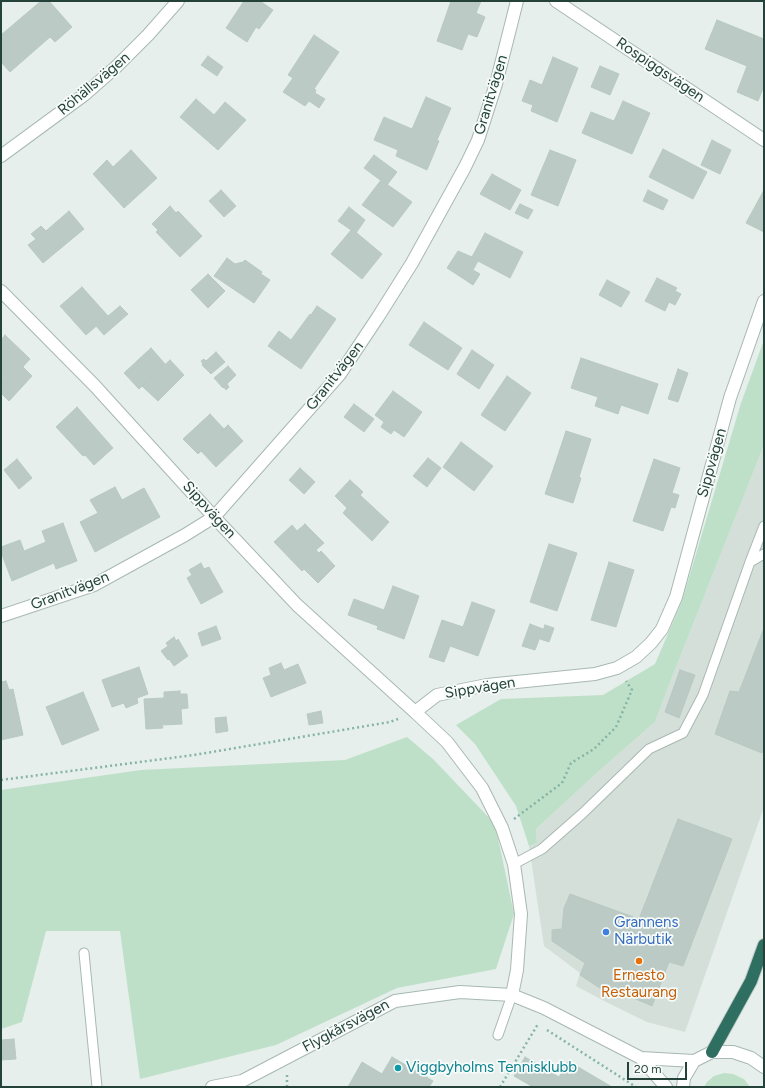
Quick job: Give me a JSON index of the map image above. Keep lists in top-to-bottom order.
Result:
{
  "streets": {
    "street": [
      "Rospiggsvägen",
      "Röhällsvägen",
      "Granitvägen",
      "Sippvägen",
      "Flygkårsvägen"
    ]
  },
  "crossings": [
    ["Granitvägen", "Sippvägen"]
  ],
  "places": ["Grannens Närbutik", "Ernesto Restaurang", "Viggbyholms Tennisklubb"],
  "scale_bar": "20 m"
}
